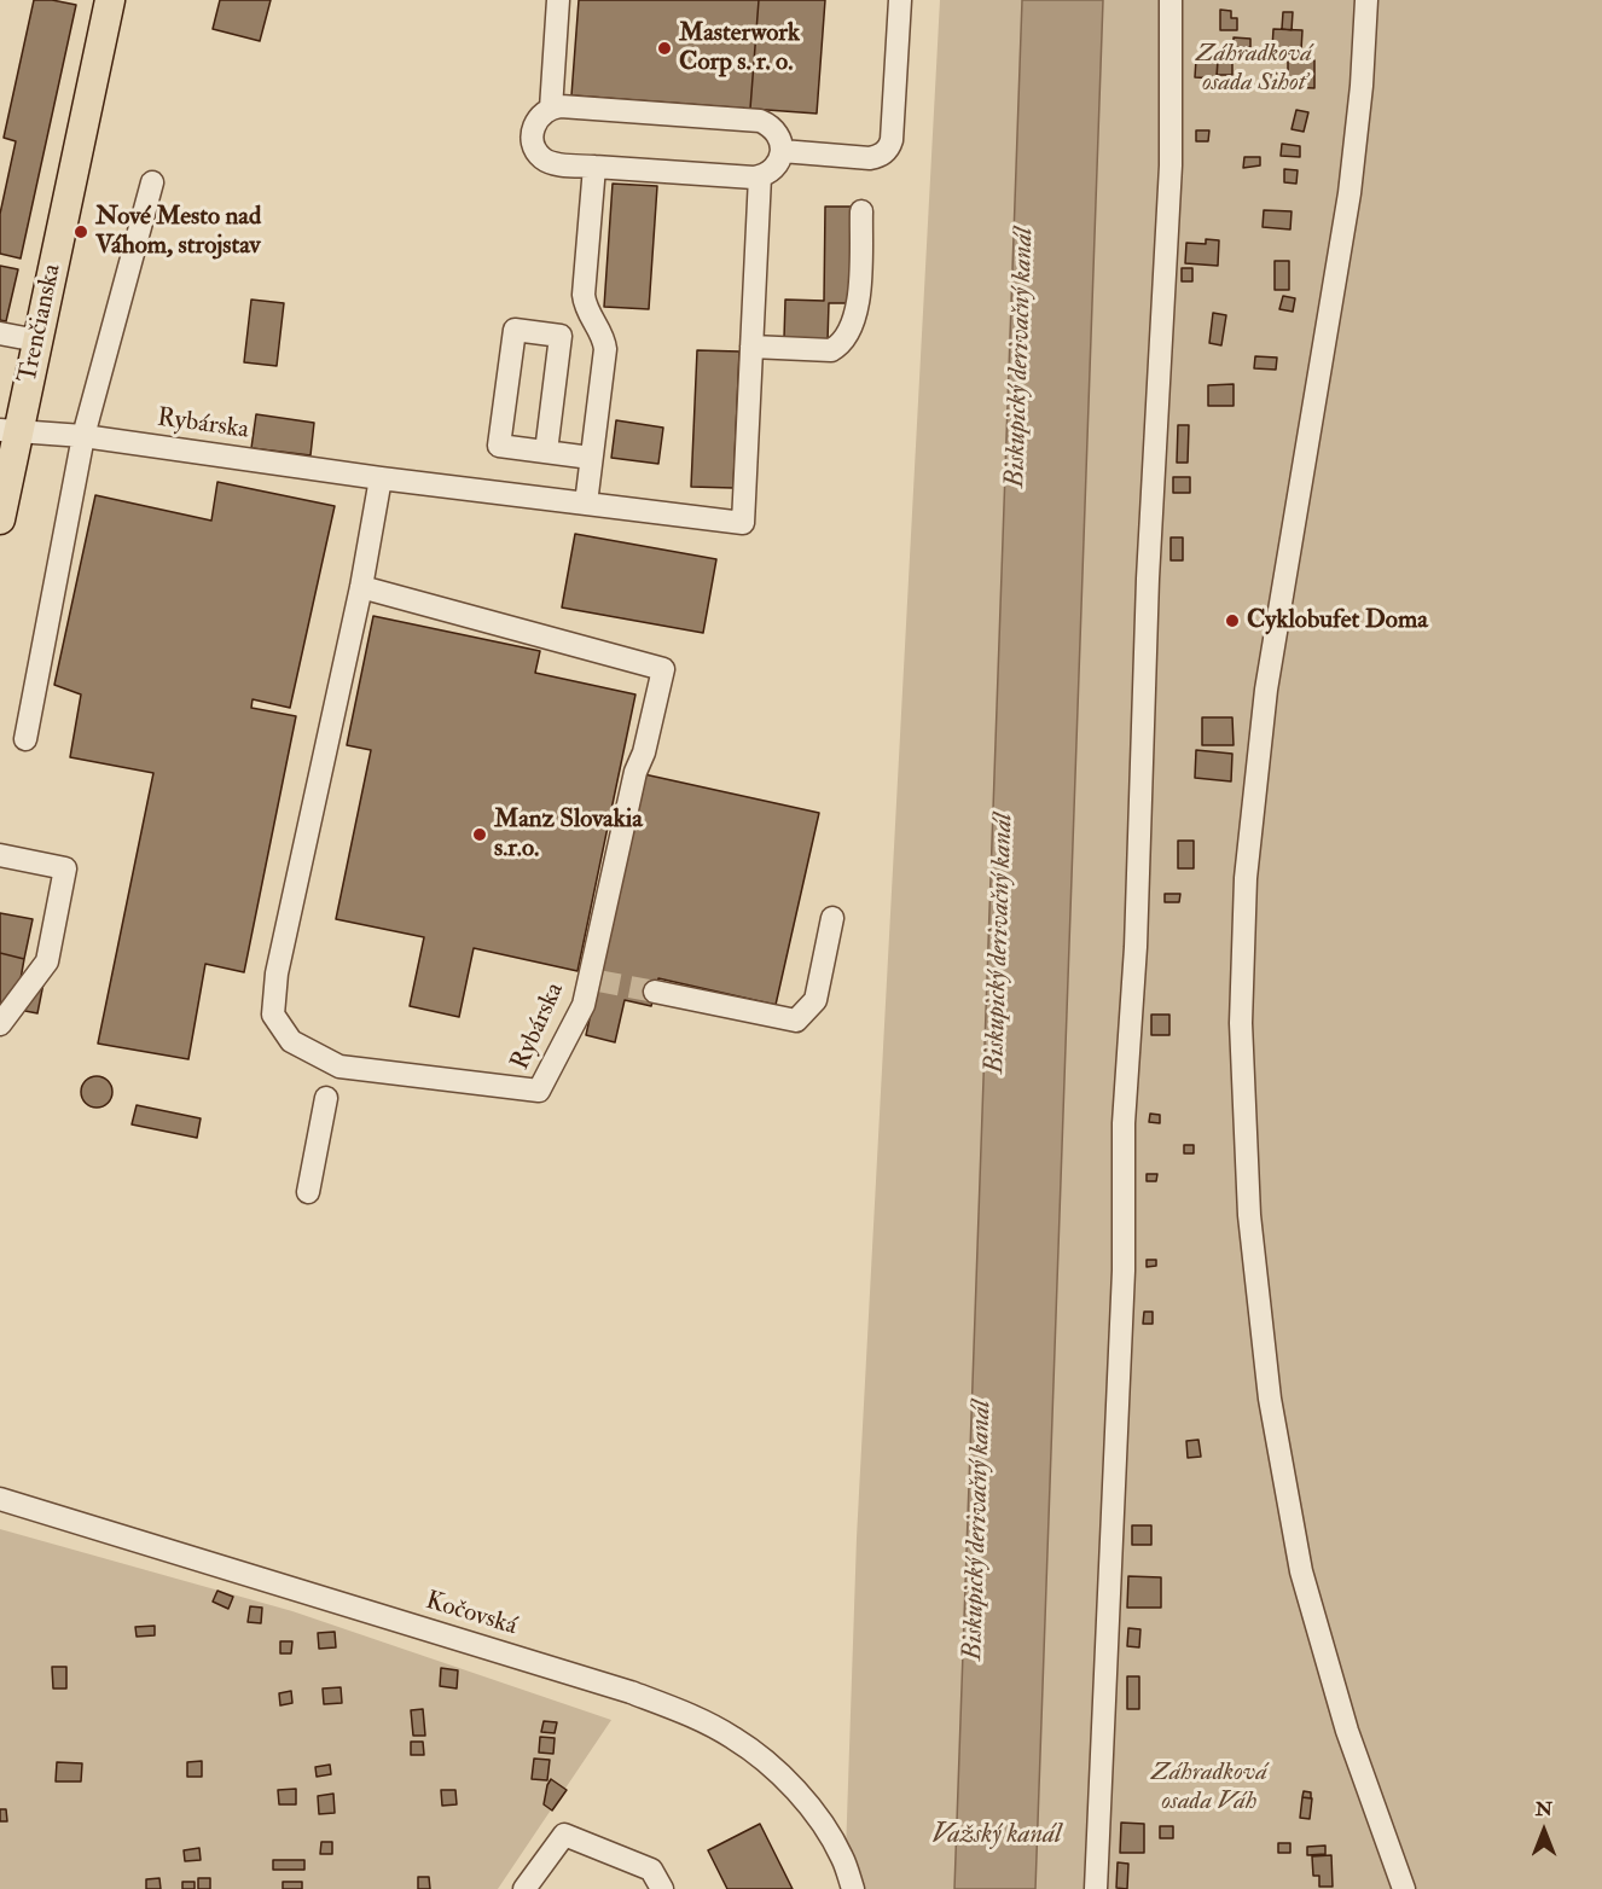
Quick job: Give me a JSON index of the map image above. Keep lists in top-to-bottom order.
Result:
{
  "streets": {
    "main road": ["Trenčianska"],
    "street": ["Rybárska", "Kočovská"]
  },
  "crossings": [
    ["Trenčianska", "Rybárska"]
  ],
  "water": ["Biskupický derivačný kanál", "Važský kanál"],
  "parks": ["Záhradková osada Sihoť", "Záhradková osada Váh"],
  "places": [
    "Masterwork Corp s. r. o.",
    "Nové Mesto nad Váhom, strojstav",
    "Cyklobufet Doma",
    "Manz Slovakia s.r.o."
  ],
  "north": "top"
}
